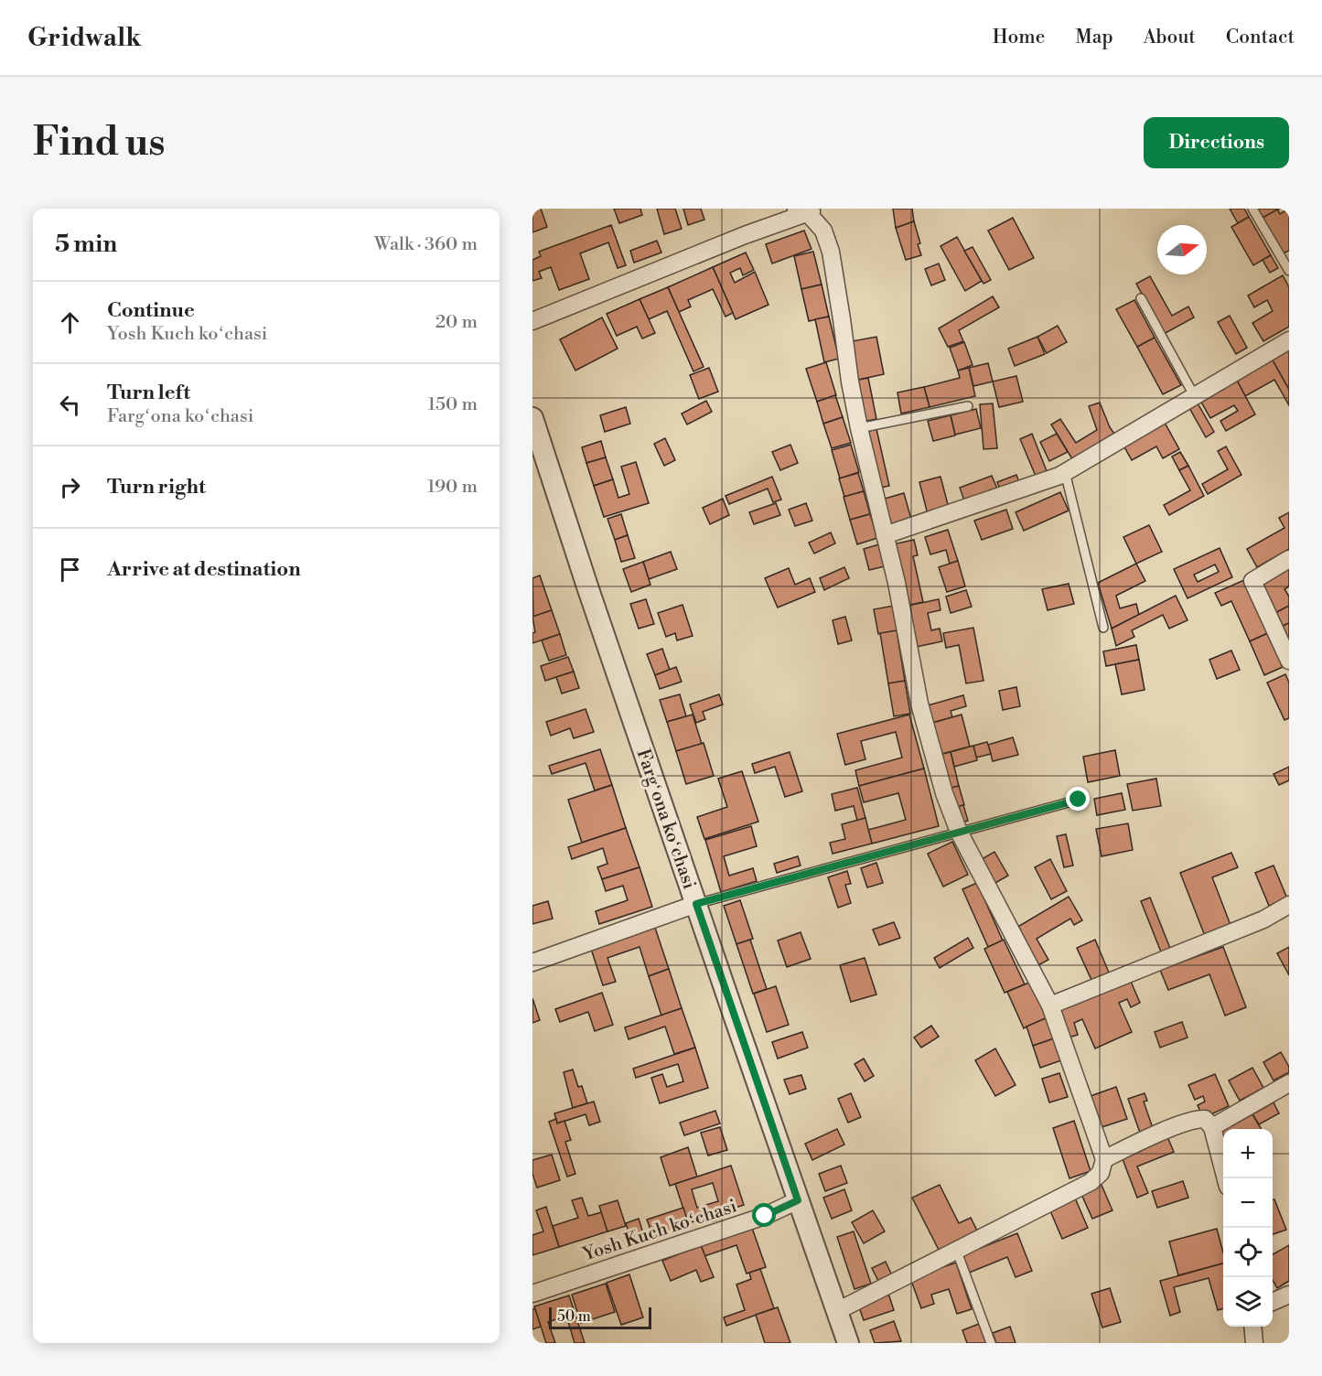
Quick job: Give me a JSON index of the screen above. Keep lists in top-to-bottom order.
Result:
{
  "streets": {
    "street": ["Fargʻona koʻchasi", "Yosh Kuch koʻchasi"]
  },
  "crossings": [
    ["Fargʻona koʻchasi", "Yosh Kuch koʻchasi"]
  ],
  "scale_bar": "50 m",
  "north": "right",
  "page": {
    "header": "Gridwalk",
    "nav": [
      "Home",
      "Map",
      "About",
      "Contact"
    ],
    "buttons": "Directions",
    "title": "Find us",
    "heading": ["5 min", "Walk · 360 m"],
    "list": [
      ["Continue", "Yosh Kuch koʻchasi", "20 m"],
      ["Turn left", "Fargʻona koʻchasi", "150 m"],
      ["Turn right", "190 m"],
      "Arrive at destination"
    ],
    "map_buttons": ["+", "−"],
    "scale": "50 m"
  }
}
